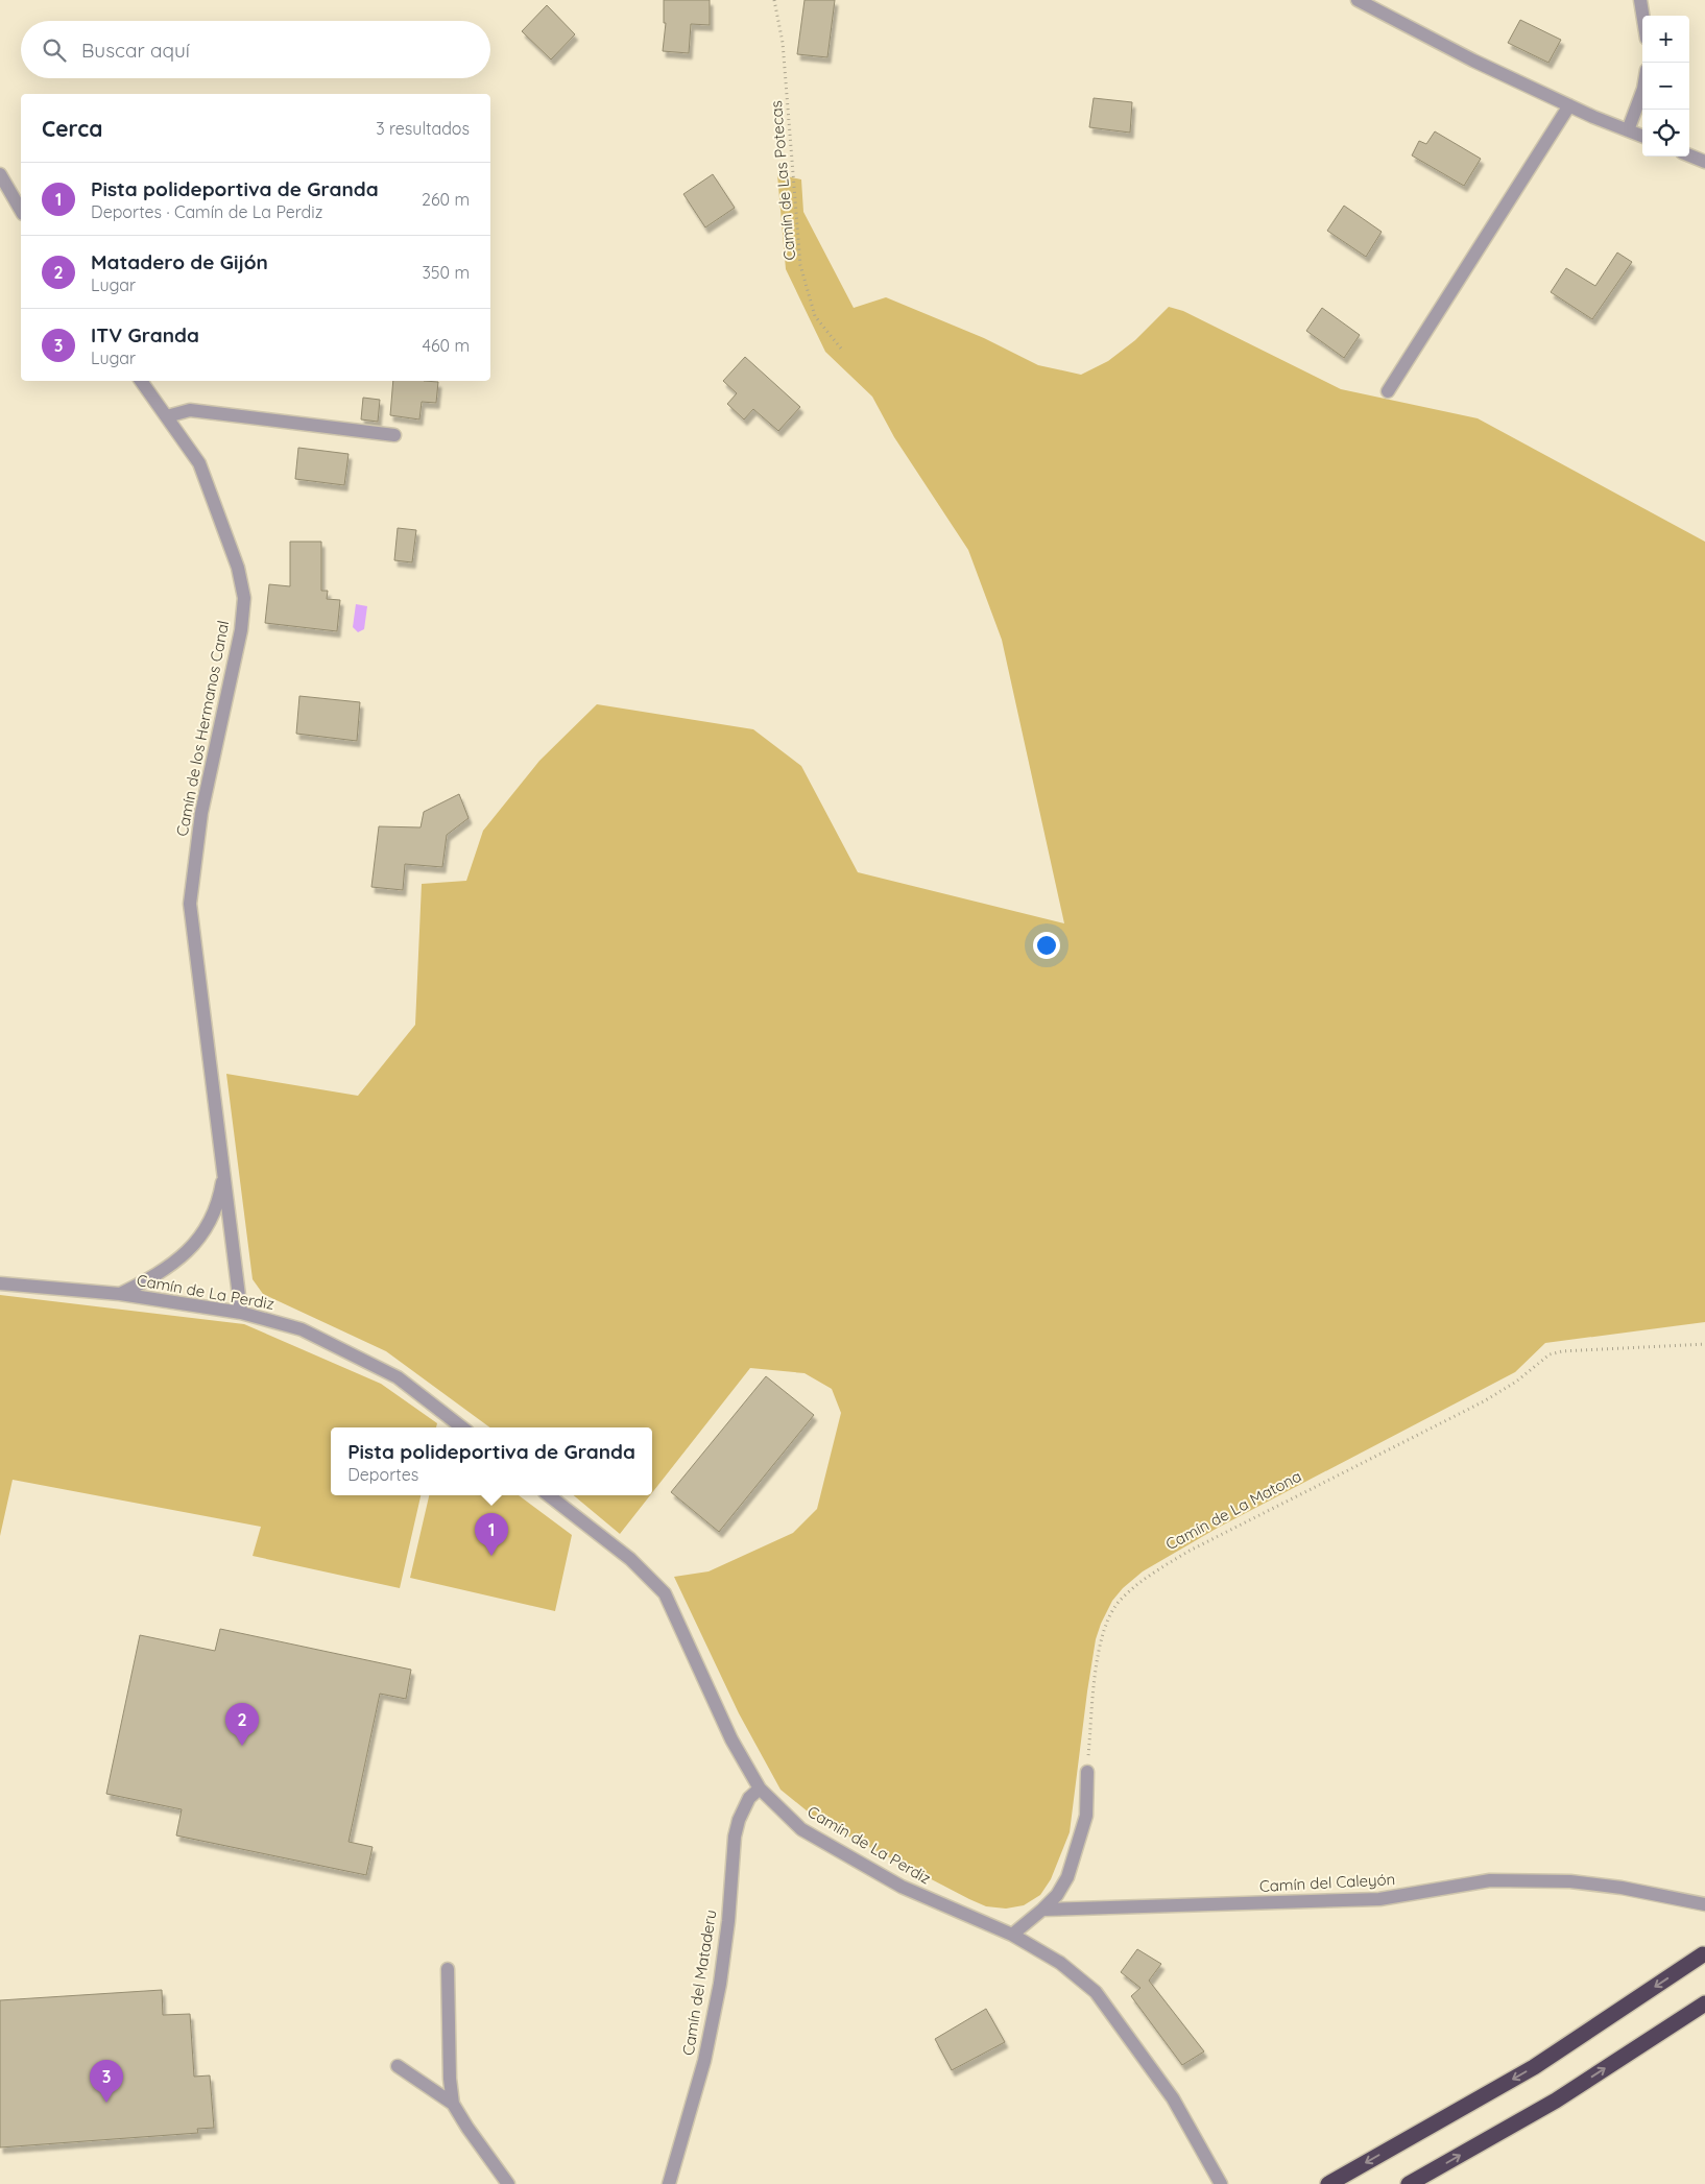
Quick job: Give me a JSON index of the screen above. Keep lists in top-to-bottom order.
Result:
{
  "streets": {
    "street": [
      "Camín de los Hermanos Canal",
      "Camín de La Perdiz",
      "Camín del Caleyón",
      "Camín del Mataderu"
    ],
    "path": ["Camín de Las Potecas", "Camín de La Matona"]
  },
  "crossings": [
    ["Camín de los Hermanos Canal", "Camín de La Perdiz"],
    ["Camín de La Perdiz", "Camín del Mataderu"]
  ],
  "page": {
    "map_buttons": ["+", "−"],
    "search": "Buscar aquí",
    "heading": ["Cerca", "3 resultados"],
    "list": [
      {
        "mark": "1",
        "name": "Pista polideportiva de Granda",
        "note": "Deportes · Camín de La Perdiz",
        "value": "260 m"
      },
      {
        "mark": "2",
        "name": "Matadero de Gijón",
        "note": "Lugar",
        "value": "350 m"
      },
      {
        "mark": "3",
        "name": "ITV Granda",
        "note": "Lugar",
        "value": "460 m"
      }
    ],
    "popup": ["Pista polideportiva de Granda", "Deportes"],
    "pins": ["1", "2", "3"]
  }
}
